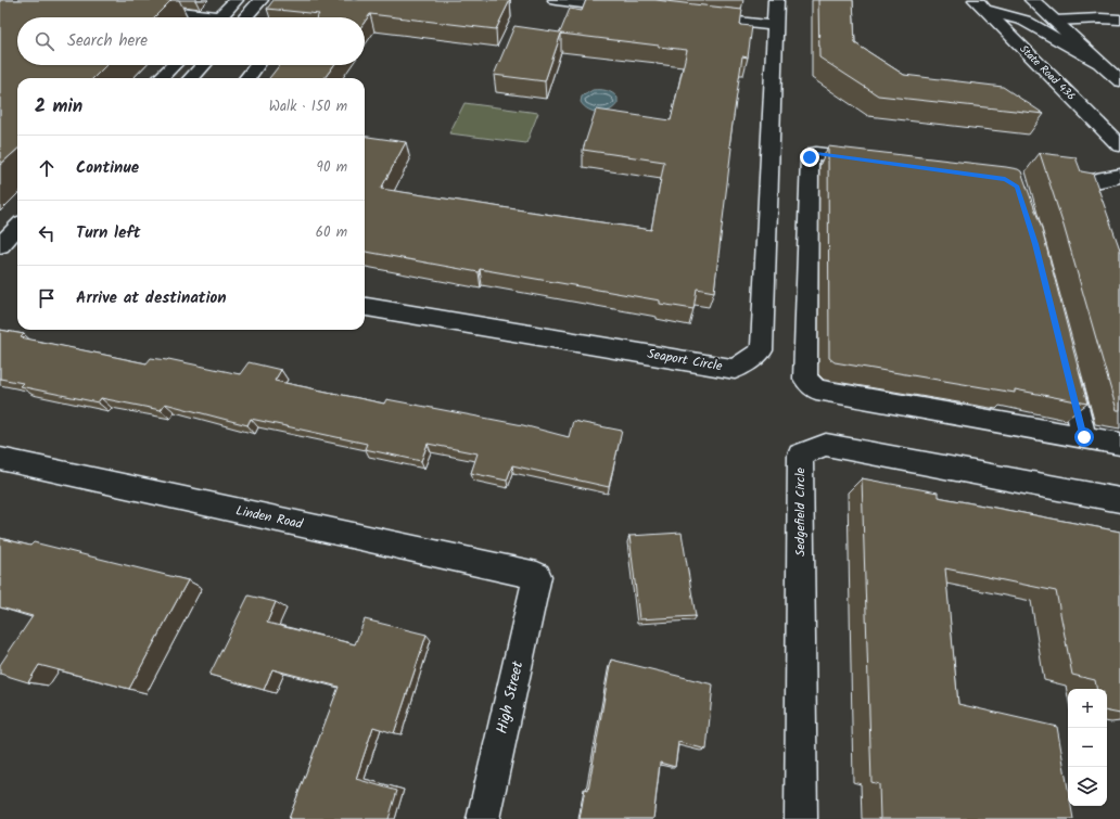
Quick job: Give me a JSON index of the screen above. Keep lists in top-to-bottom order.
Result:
{
  "streets": {
    "street": [
      "State Road 436",
      "Seaport Circle",
      "Sedgefield Circle",
      "Linden Road",
      "High Street"
    ]
  },
  "crossings": [
    ["Linden Road", "High Street"]
  ],
  "page": {
    "search": "Search here",
    "heading": ["2 min", "Walk · 150 m"],
    "list": [
      ["Continue", "90 m"],
      ["Turn left", "60 m"],
      "Arrive at destination"
    ],
    "map_buttons": ["+", "−"]
  }
}
